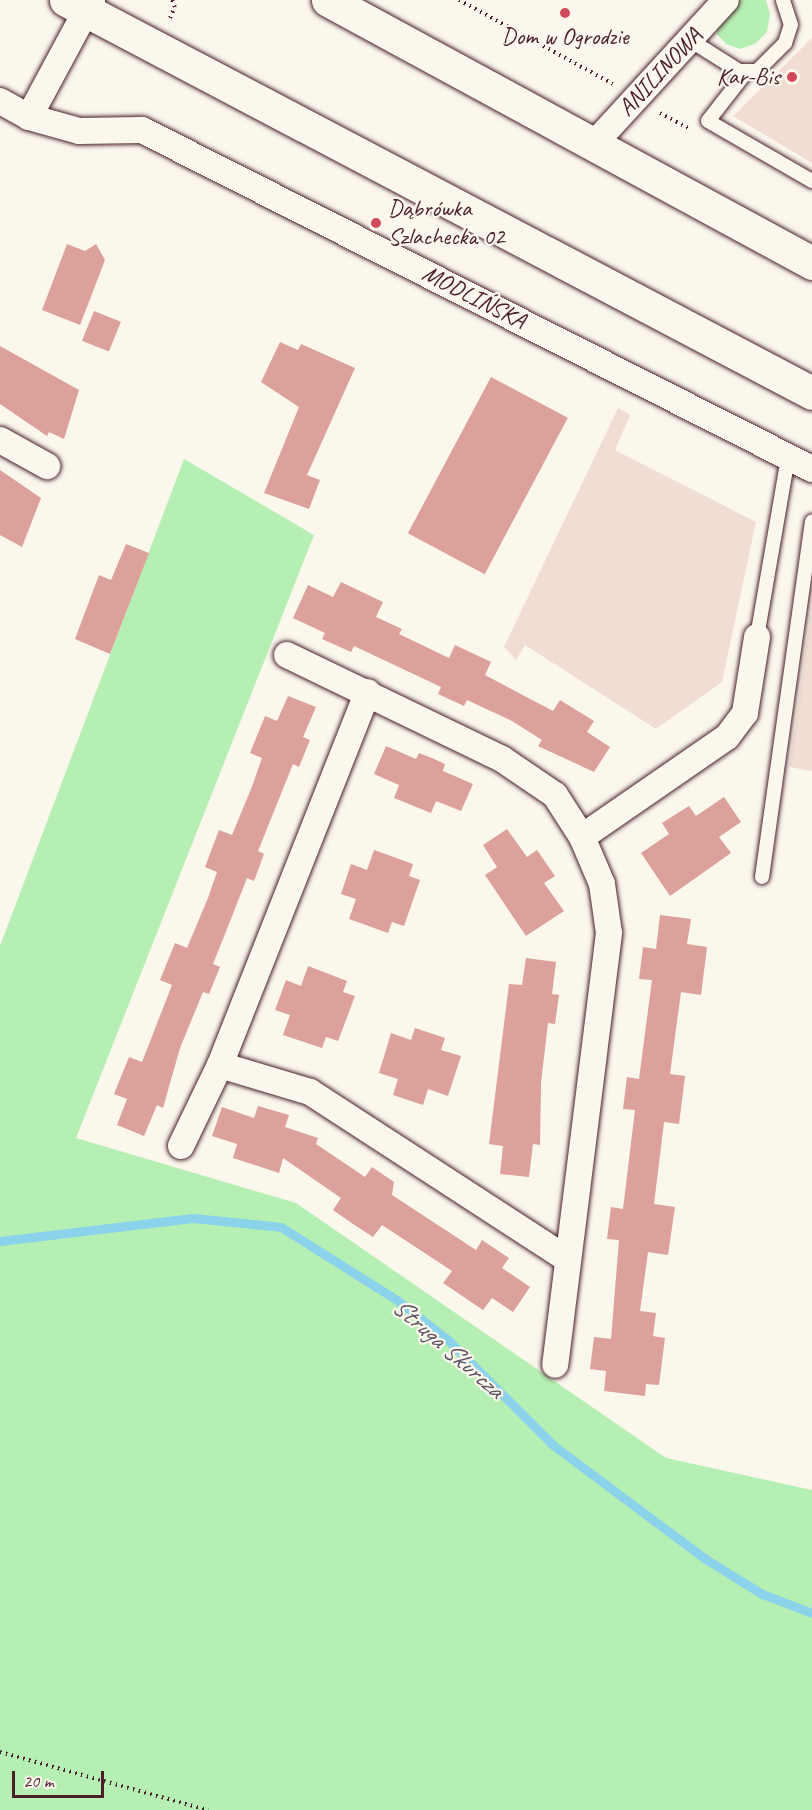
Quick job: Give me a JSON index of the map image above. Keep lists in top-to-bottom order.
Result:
{
  "streets": {
    "street": ["ANILINOWA", "MODLIŃSKA"]
  },
  "water": ["Struga Skurcza"],
  "places": ["Dom w Ogrodzie", "Kar-Bis", "Dąbrówka Szlachecka 02"],
  "scale_bar": "20 m"
}
